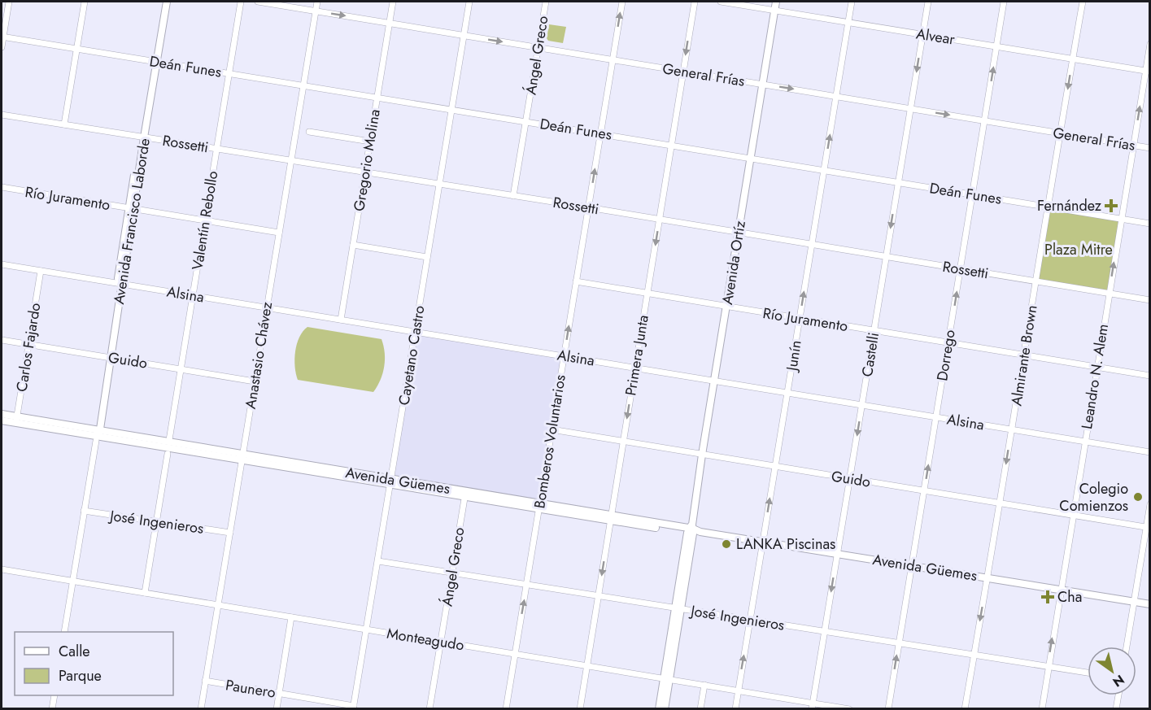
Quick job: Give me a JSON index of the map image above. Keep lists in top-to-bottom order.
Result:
{
  "streets": {
    "main road": ["Avenida Francisco Laborde", "Avenida Ortíz", "Avenida Güemes"],
    "street": [
      "Alvear",
      "Ángel Greco",
      "Deán Funes",
      "General Frías",
      "Rossetti",
      "Gregorio Molina",
      "Río Juramento",
      "Valentín Rebollo",
      "Alsina",
      "Carlos Fajardo",
      "Castelli",
      "Anastasio Chávez",
      "Cayetano Castro",
      "Primera Junta",
      "Junín",
      "Dorrego",
      "Almirante Brown",
      "Guido",
      "Leandro N. Alem",
      "Bomberos Voluntarios",
      "José Ingenieros",
      "Monteagudo",
      "Paunero"
    ]
  },
  "crossings": [
    ["Alvear", "Avenida Ortíz"],
    ["Alvear", "Castelli"],
    ["Alvear", "Junín"],
    ["Alvear", "Dorrego"],
    ["Alvear", "Almirante Brown"],
    ["Alvear", "Leandro N. Alem"],
    ["Ángel Greco", "Deán Funes"],
    ["Ángel Greco", "General Frías"],
    ["Ángel Greco", "Rossetti"],
    ["Ángel Greco", "Avenida Güemes"],
    ["Ángel Greco", "José Ingenieros"],
    ["Ángel Greco", "Monteagudo"],
    ["Deán Funes", "Gregorio Molina"],
    ["Deán Funes", "Valentín Rebollo"],
    ["Deán Funes", "Avenida Francisco Laborde"],
    ["Deán Funes", "Avenida Ortíz"],
    ["Deán Funes", "Castelli"],
    ["Deán Funes", "Anastasio Chávez"],
    ["Deán Funes", "Cayetano Castro"],
    ["Deán Funes", "Primera Junta"],
    ["Deán Funes", "Junín"],
    ["Deán Funes", "Dorrego"],
    ["Deán Funes", "Almirante Brown"],
    ["Deán Funes", "Leandro N. Alem"],
    ["Deán Funes", "Bomberos Voluntarios"],
    ["General Frías", "Gregorio Molina"],
    ["General Frías", "Avenida Ortíz"],
    ["General Frías", "Castelli"],
    ["General Frías", "Anastasio Chávez"],
    ["General Frías", "Cayetano Castro"],
    ["General Frías", "Primera Junta"],
    ["General Frías", "Junín"],
    ["General Frías", "Dorrego"],
    ["General Frías", "Almirante Brown"],
    ["General Frías", "Leandro N. Alem"],
    ["General Frías", "Bomberos Voluntarios"],
    ["Rossetti", "Gregorio Molina"],
    ["Rossetti", "Valentín Rebollo"],
    ["Rossetti", "Avenida Francisco Laborde"],
    ["Rossetti", "Avenida Ortíz"],
    ["Rossetti", "Castelli"],
    ["Rossetti", "Anastasio Chávez"],
    ["Rossetti", "Cayetano Castro"],
    ["Rossetti", "Primera Junta"],
    ["Rossetti", "Junín"],
    ["Rossetti", "Dorrego"],
    ["Rossetti", "Almirante Brown"],
    ["Rossetti", "Leandro N. Alem"],
    ["Rossetti", "Bomberos Voluntarios"],
    ["Gregorio Molina", "Alsina"],
    ["Río Juramento", "Valentín Rebollo"],
    ["Río Juramento", "Avenida Francisco Laborde"],
    ["Río Juramento", "Avenida Ortíz"],
    ["Río Juramento", "Castelli"],
    ["Río Juramento", "Anastasio Chávez"],
    ["Río Juramento", "Primera Junta"],
    ["Río Juramento", "Junín"],
    ["Río Juramento", "Dorrego"],
    ["Río Juramento", "Almirante Brown"],
    ["Río Juramento", "Leandro N. Alem"],
    ["Río Juramento", "Bomberos Voluntarios"],
    ["Valentín Rebollo", "Alsina"],
    ["Valentín Rebollo", "Guido"],
    ["Avenida Francisco Laborde", "Alsina"],
    ["Avenida Francisco Laborde", "Guido"],
    ["Avenida Francisco Laborde", "Avenida Güemes"],
    ["Avenida Francisco Laborde", "José Ingenieros"],
    ["Avenida Francisco Laborde", "Monteagudo"],
    ["Avenida Ortíz", "Alsina"],
    ["Avenida Ortíz", "Guido"],
    ["Avenida Ortíz", "Avenida Güemes"],
    ["Avenida Ortíz", "José Ingenieros"],
    ["Avenida Ortíz", "Monteagudo"],
    ["Alsina", "Carlos Fajardo"],
    ["Alsina", "Castelli"],
    ["Alsina", "Anastasio Chávez"],
    ["Alsina", "Cayetano Castro"],
    ["Alsina", "Primera Junta"],
    ["Alsina", "Junín"],
    ["Alsina", "Dorrego"],
    ["Alsina", "Almirante Brown"],
    ["Alsina", "Leandro N. Alem"],
    ["Alsina", "Bomberos Voluntarios"],
    ["Carlos Fajardo", "Guido"],
    ["Carlos Fajardo", "Avenida Güemes"],
    ["Castelli", "Guido"],
    ["Castelli", "Avenida Güemes"],
    ["Castelli", "José Ingenieros"],
    ["Castelli", "Monteagudo"],
    ["Anastasio Chávez", "Guido"],
    ["Anastasio Chávez", "Avenida Güemes"],
    ["Anastasio Chávez", "José Ingenieros"],
    ["Anastasio Chávez", "Monteagudo"],
    ["Anastasio Chávez", "Paunero"],
    ["Cayetano Castro", "Avenida Güemes"],
    ["Cayetano Castro", "José Ingenieros"],
    ["Cayetano Castro", "Monteagudo"],
    ["Cayetano Castro", "Paunero"],
    ["Primera Junta", "Guido"],
    ["Primera Junta", "Avenida Güemes"],
    ["Primera Junta", "José Ingenieros"],
    ["Primera Junta", "Monteagudo"],
    ["Junín", "Guido"],
    ["Junín", "Avenida Güemes"],
    ["Junín", "José Ingenieros"],
    ["Junín", "Monteagudo"],
    ["Dorrego", "Guido"],
    ["Dorrego", "Avenida Güemes"],
    ["Dorrego", "José Ingenieros"],
    ["Almirante Brown", "Guido"],
    ["Almirante Brown", "Avenida Güemes"],
    ["Almirante Brown", "José Ingenieros"],
    ["Guido", "Leandro N. Alem"],
    ["Guido", "Bomberos Voluntarios"],
    ["Leandro N. Alem", "Avenida Güemes"],
    ["Leandro N. Alem", "José Ingenieros"],
    ["Bomberos Voluntarios", "Avenida Güemes"],
    ["Bomberos Voluntarios", "José Ingenieros"],
    ["Bomberos Voluntarios", "Monteagudo"]
  ],
  "one_way": [
    "Castelli",
    "Primera Junta",
    "Junín",
    "Dorrego",
    "Bomberos Voluntarios"
  ],
  "parks": ["Plaza Mitre"],
  "places": {
    "health": ["Fernández", "Cha"],
    "other": ["Colegio Comienzos", "LANKA Piscinas"]
  },
  "legend": ["Calle", "Parque"],
  "north": "bottom right"
}
